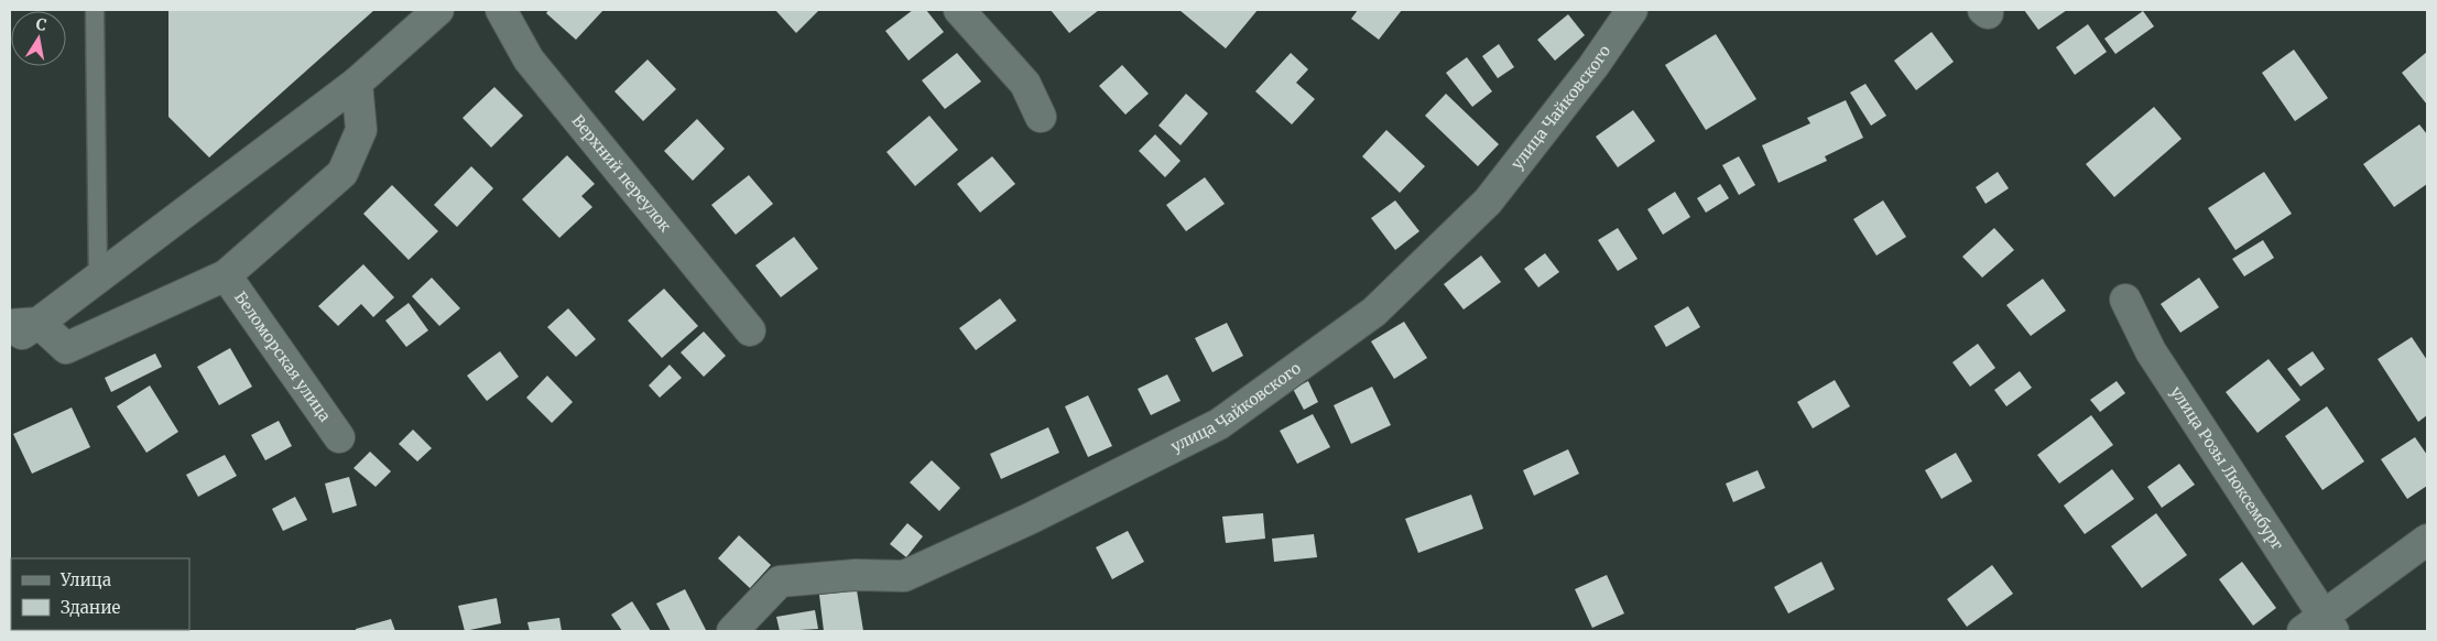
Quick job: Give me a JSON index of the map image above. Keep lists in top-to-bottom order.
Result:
{
  "streets": {
    "street": [
      "улица Чайковского",
      "Верхний переулок",
      "Беломорская улица",
      "улица Розы Люксембург"
    ]
  },
  "legend": ["Улица", "Здание"],
  "north": "top"
}
